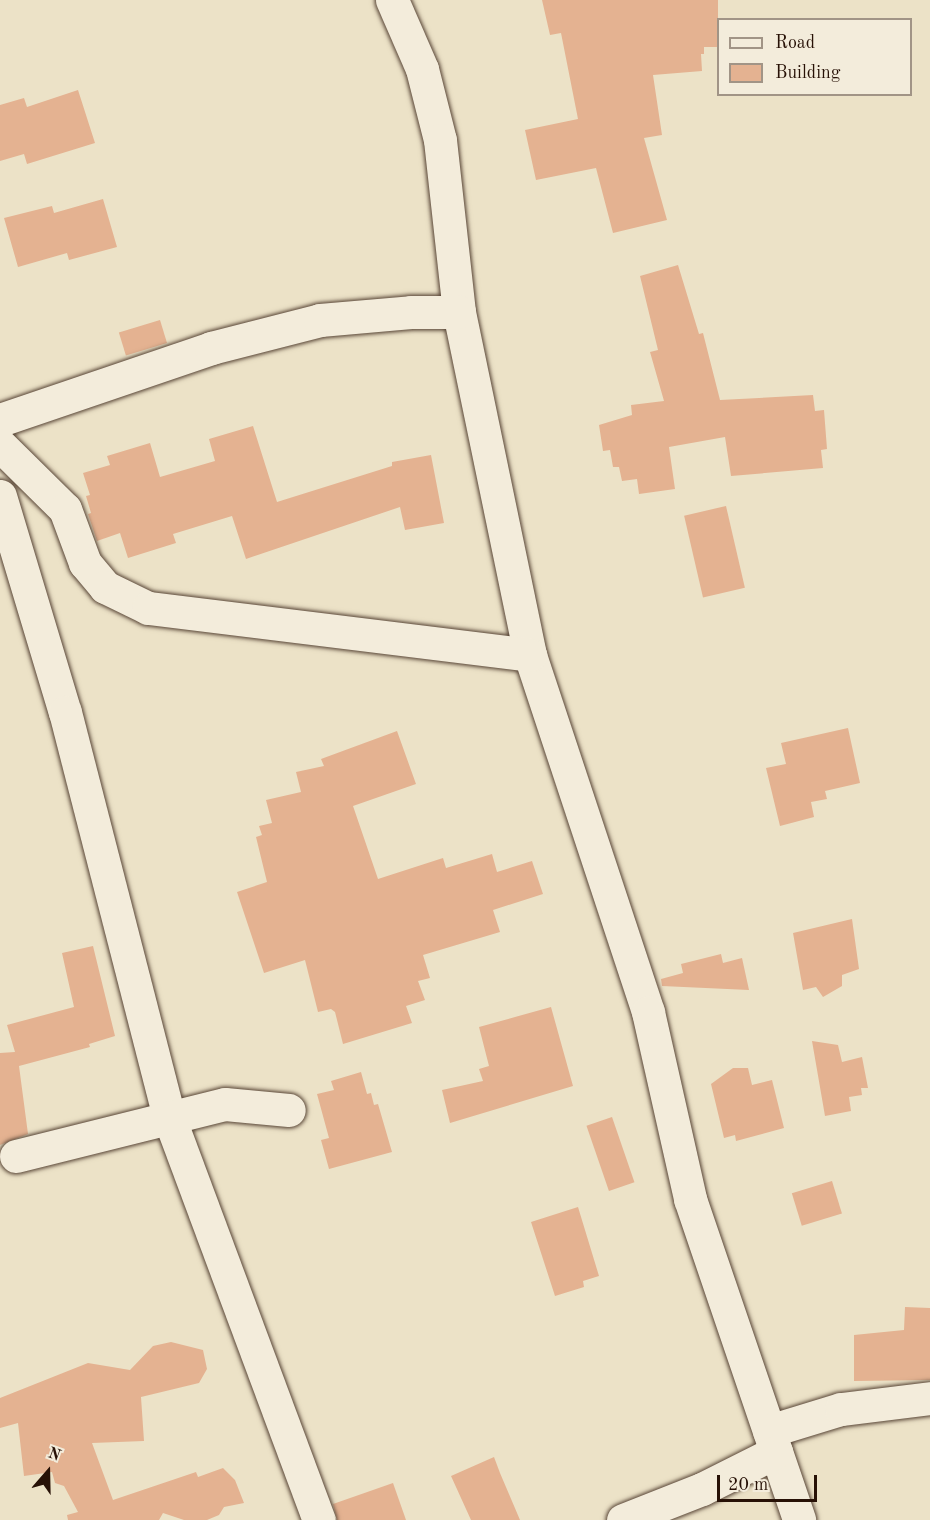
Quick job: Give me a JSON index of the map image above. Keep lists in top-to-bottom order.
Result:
{
  "legend": ["Road", "Building"],
  "scale_bar": "20 m",
  "north": "top"
}
